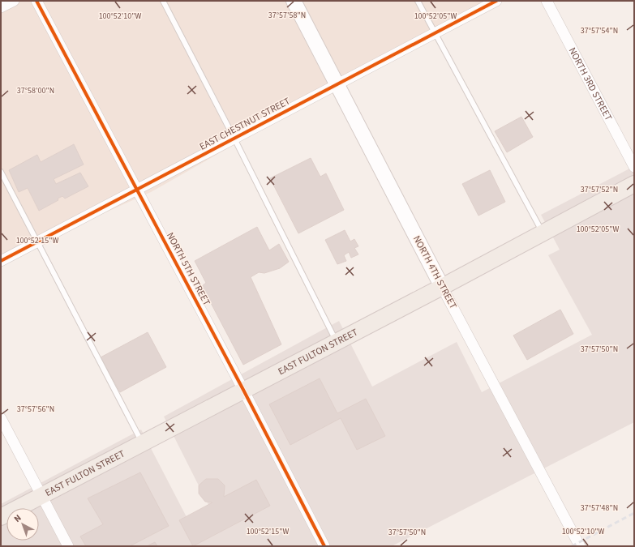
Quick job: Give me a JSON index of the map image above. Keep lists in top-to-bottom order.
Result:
{
  "streets": {
    "main road": ["NORTH 4TH STREET", "EAST FULTON STREET"],
    "street": ["NORTH 3RD STREET", "EAST CHESTNUT STREET", "NORTH 5TH STREET"]
  },
  "crossings": [
    ["EAST CHESTNUT STREET", "NORTH 5TH STREET"],
    ["EAST CHESTNUT STREET", "NORTH 4TH STREET"],
    ["NORTH 5TH STREET", "EAST FULTON STREET"],
    ["NORTH 4TH STREET", "EAST FULTON STREET"]
  ],
  "north": "top left",
  "coordinates": [
    "37°57'58\"N",
    "100°52'10\"W",
    "100°52'05\"W",
    "37°57'54\"N",
    "37°58'00\"N",
    "37°57'52\"N",
    "100°52'15\"W",
    "37°57'50\"N",
    "37°57'56\"N",
    "37°57'48\"N"
  ]
}
